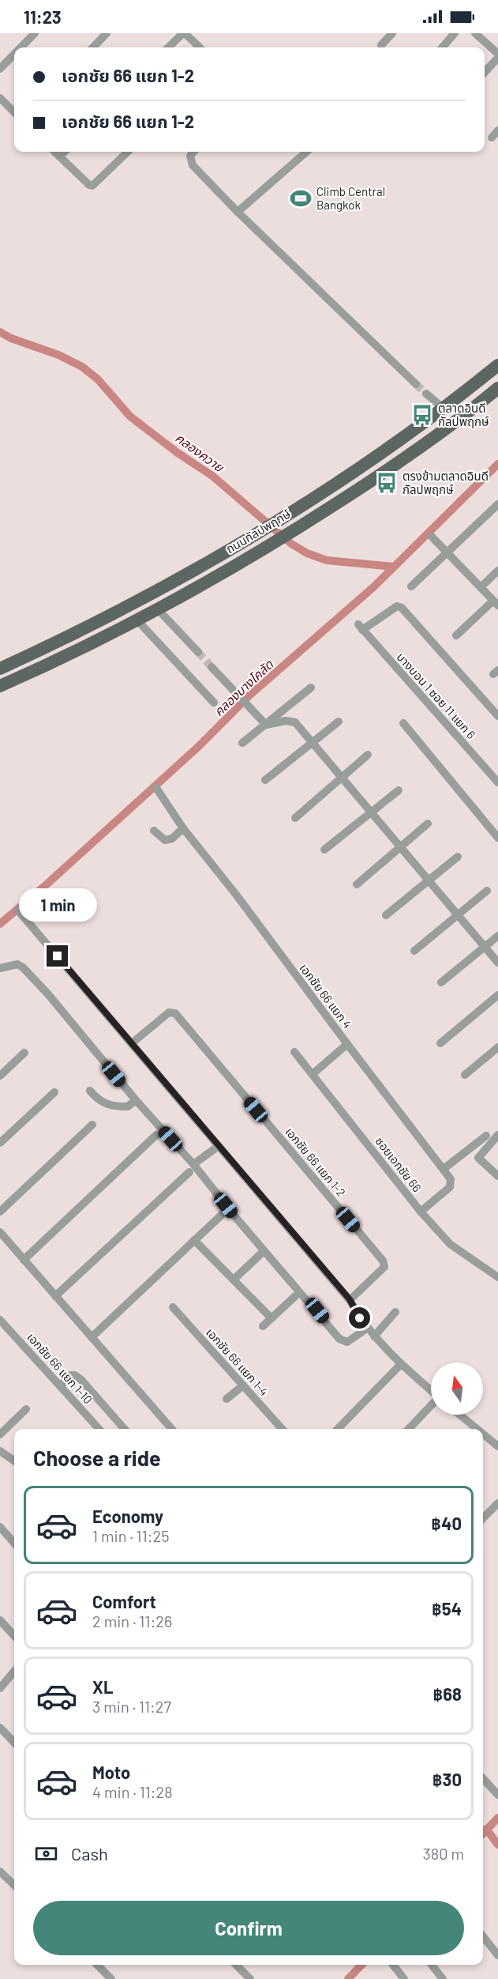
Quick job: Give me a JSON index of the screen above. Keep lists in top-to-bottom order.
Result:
{
  "streets": {
    "main road": ["ถนนกัลปพฤกษ์"],
    "street": [
      "บางบอน 1 ซอย 11 แยก 6",
      "เอกชัย 66 แยก 4",
      "เอกชัย 66 แยก 1-2",
      "ซอยเอกชัย 66",
      "เอกชัย 66 แยก 1-4",
      "เอกชัย 66 แยก 1-10"
    ]
  },
  "crossings": [
    ["เอกชัย 66 แยก 4", "ซอยเอกชัย 66"]
  ],
  "water": ["คลองควาย", "คลองบางโคลัด"],
  "places": {
    "sports": ["Climb Central Bangkok"],
    "bus stop": ["ตลาดอินดี กัลปพฤกษ์", "ตรงข้ามตลาดอินดี กัลปพฤกษ์"]
  },
  "north": "top",
  "page": {
    "status": "11:23",
    "banner": ["เอกชัย 66 แยก 1-2", "เอกชัย 66 แยก 1-2"],
    "bubble": "1 min",
    "heading": "Choose a ride",
    "list": [
      {
        "name": "Economy",
        "note": "1 min · 11:25",
        "value": "฿40"
      },
      {
        "name": "Comfort",
        "note": "2 min · 11:26",
        "value": "฿54"
      },
      {
        "name": "XL",
        "note": "3 min · 11:27",
        "value": "฿68"
      },
      {
        "name": "Moto",
        "note": "4 min · 11:28",
        "value": "฿30"
      }
    ],
    "pay": ["Cash", "380 m"],
    "buttons": "Confirm"
  }
}
